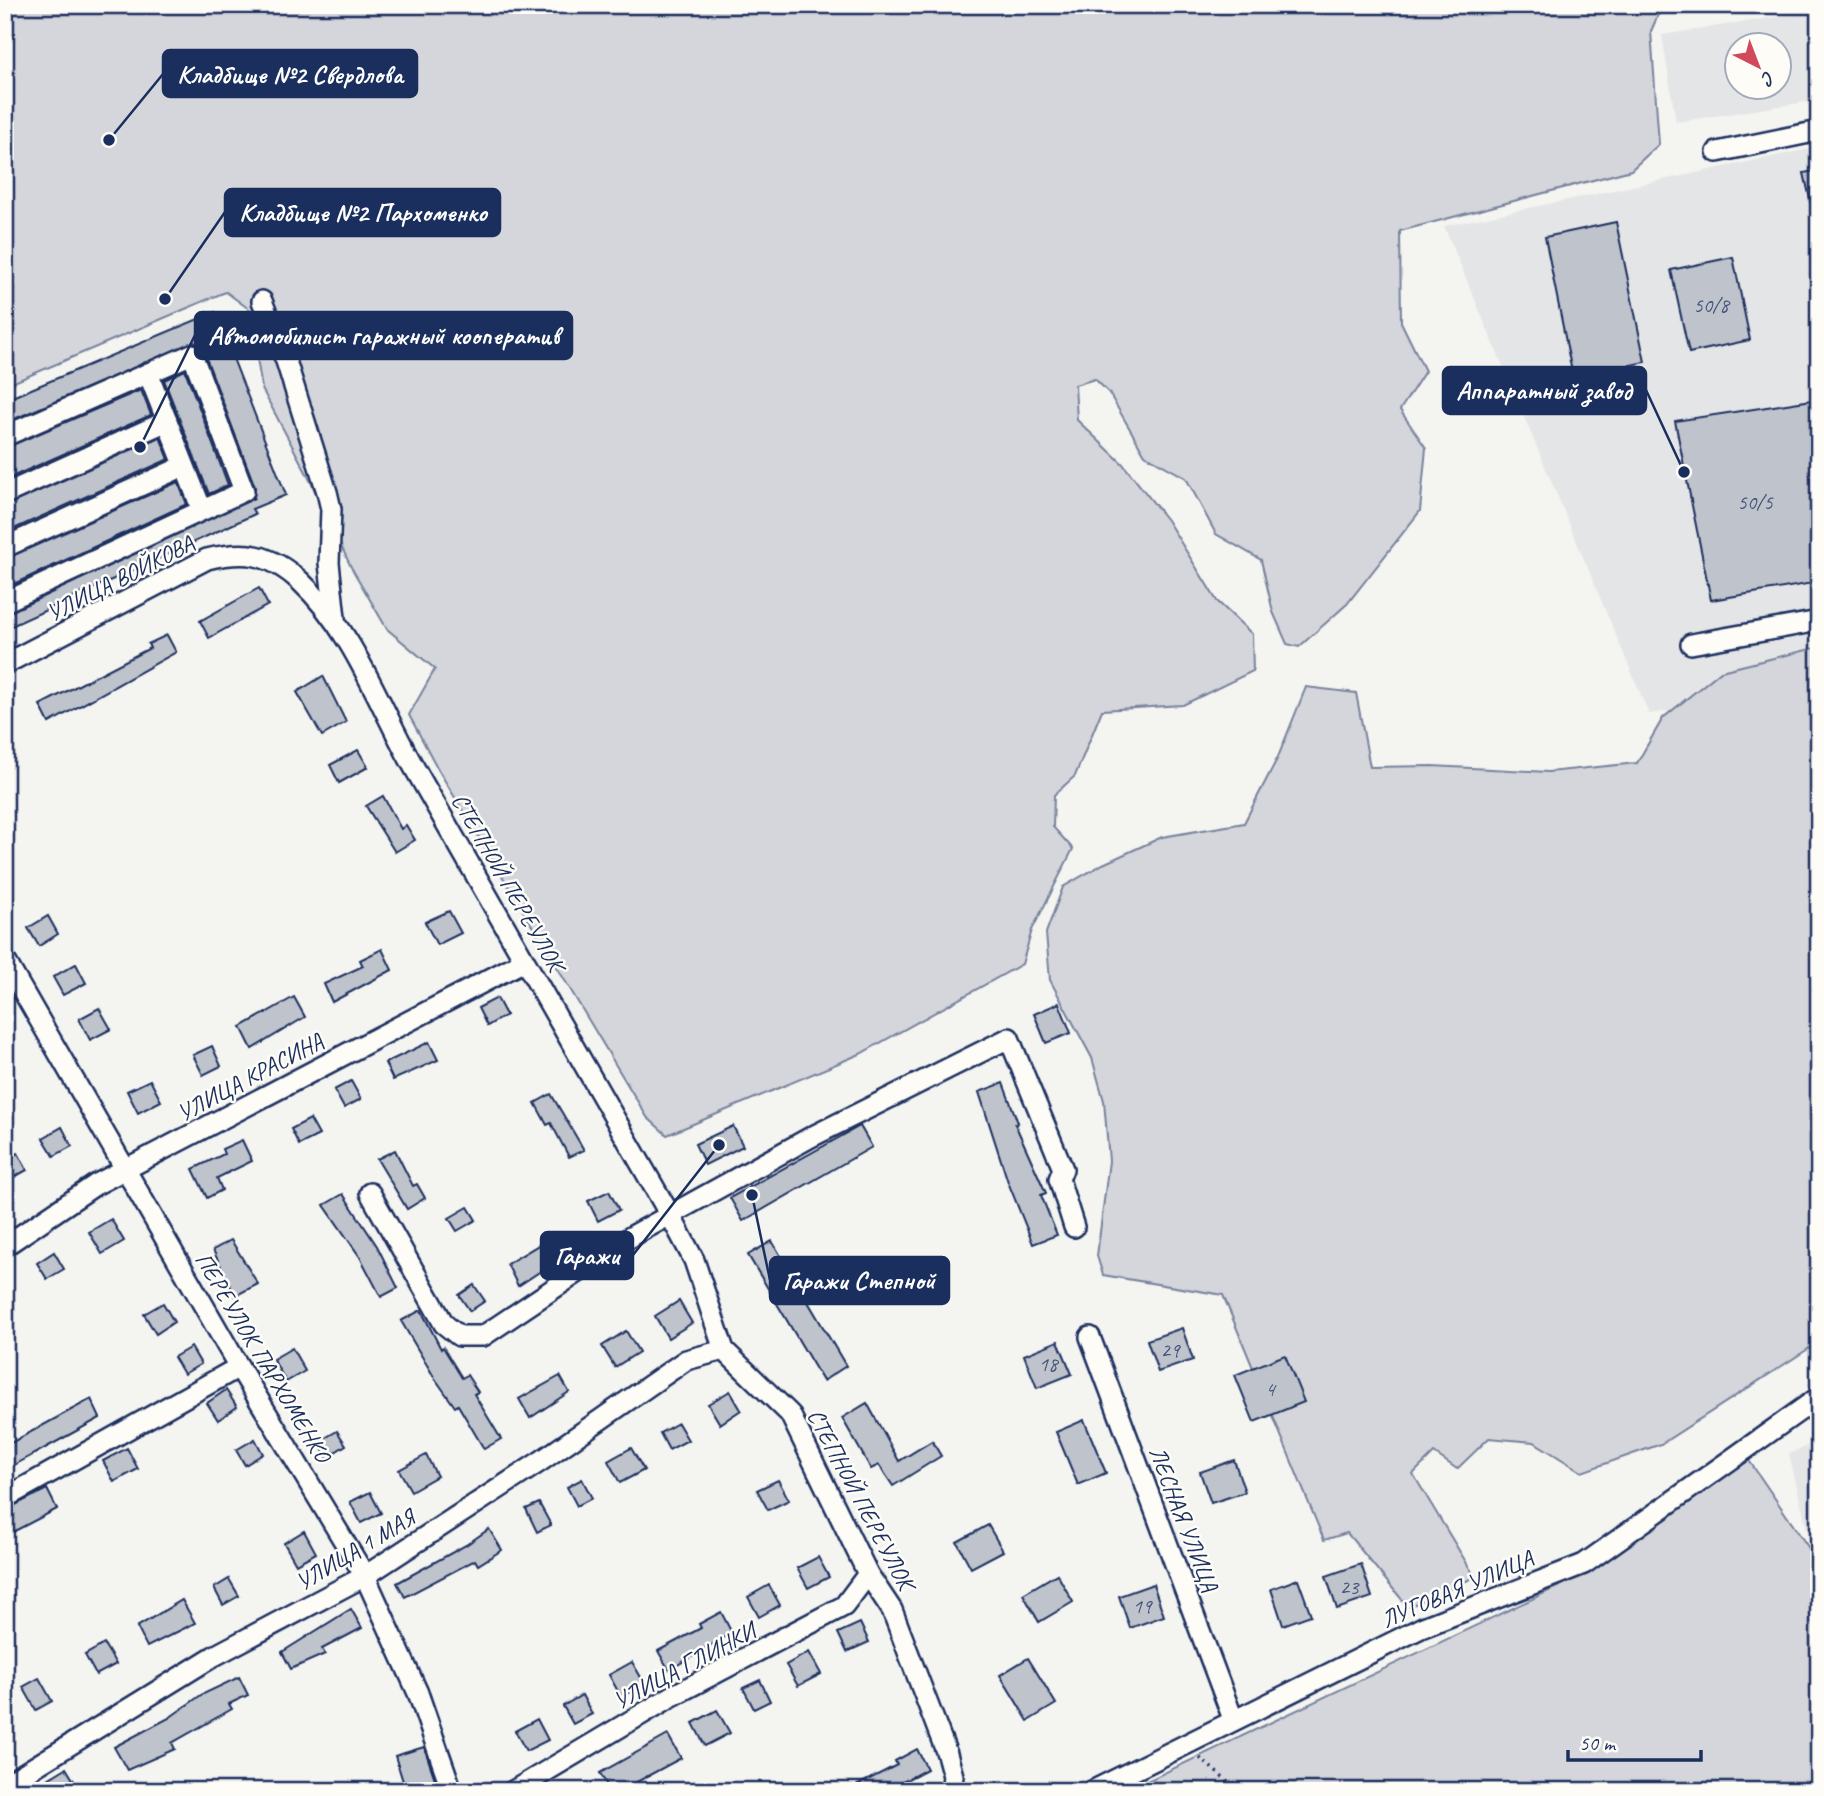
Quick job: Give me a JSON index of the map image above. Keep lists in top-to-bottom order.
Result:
{
  "streets": {
    "street": [
      "УЛИЦА ВОЙКОВА",
      "СТЕПНОЙ ПЕРЕУЛОК",
      "УЛИЦА КРАСИНА",
      "ПЕРЕУЛОК ПАРХОМЕНКО",
      "ЛЕСНАЯ УЛИЦА",
      "УЛИЦА 1 МАЯ",
      "ЛУГОВАЯ УЛИЦА",
      "УЛИЦА ГЛИНКИ"
    ]
  },
  "crossings": [
    ["УЛИЦА ВОЙКОВА", "СТЕПНОЙ ПЕРЕУЛОК"],
    ["СТЕПНОЙ ПЕРЕУЛОК", "УЛИЦА КРАСИНА"],
    ["СТЕПНОЙ ПЕРЕУЛОК", "УЛИЦА 1 МАЯ"],
    ["СТЕПНОЙ ПЕРЕУЛОК", "УЛИЦА ГЛИНКИ"],
    ["УЛИЦА КРАСИНА", "ПЕРЕУЛОК ПАРХОМЕНКО"],
    ["ПЕРЕУЛОК ПАРХОМЕНКО", "УЛИЦА 1 МАЯ"],
    ["ЛЕСНАЯ УЛИЦА", "ЛУГОВАЯ УЛИЦА"]
  ],
  "places": [
    "Кладбище №2 Свердлова",
    "Кладбище №2 Пархоменко",
    "Автомобилист гаражный кооператив",
    "Аппаратный завод",
    "Гаражи",
    "Гаражи Степной"
  ],
  "house_numbers": [
    "50/8",
    "50/5",
    "29",
    "18",
    "4",
    "23",
    "19"
  ],
  "scale_bar": "50 m",
  "north": "bottom right"
}
